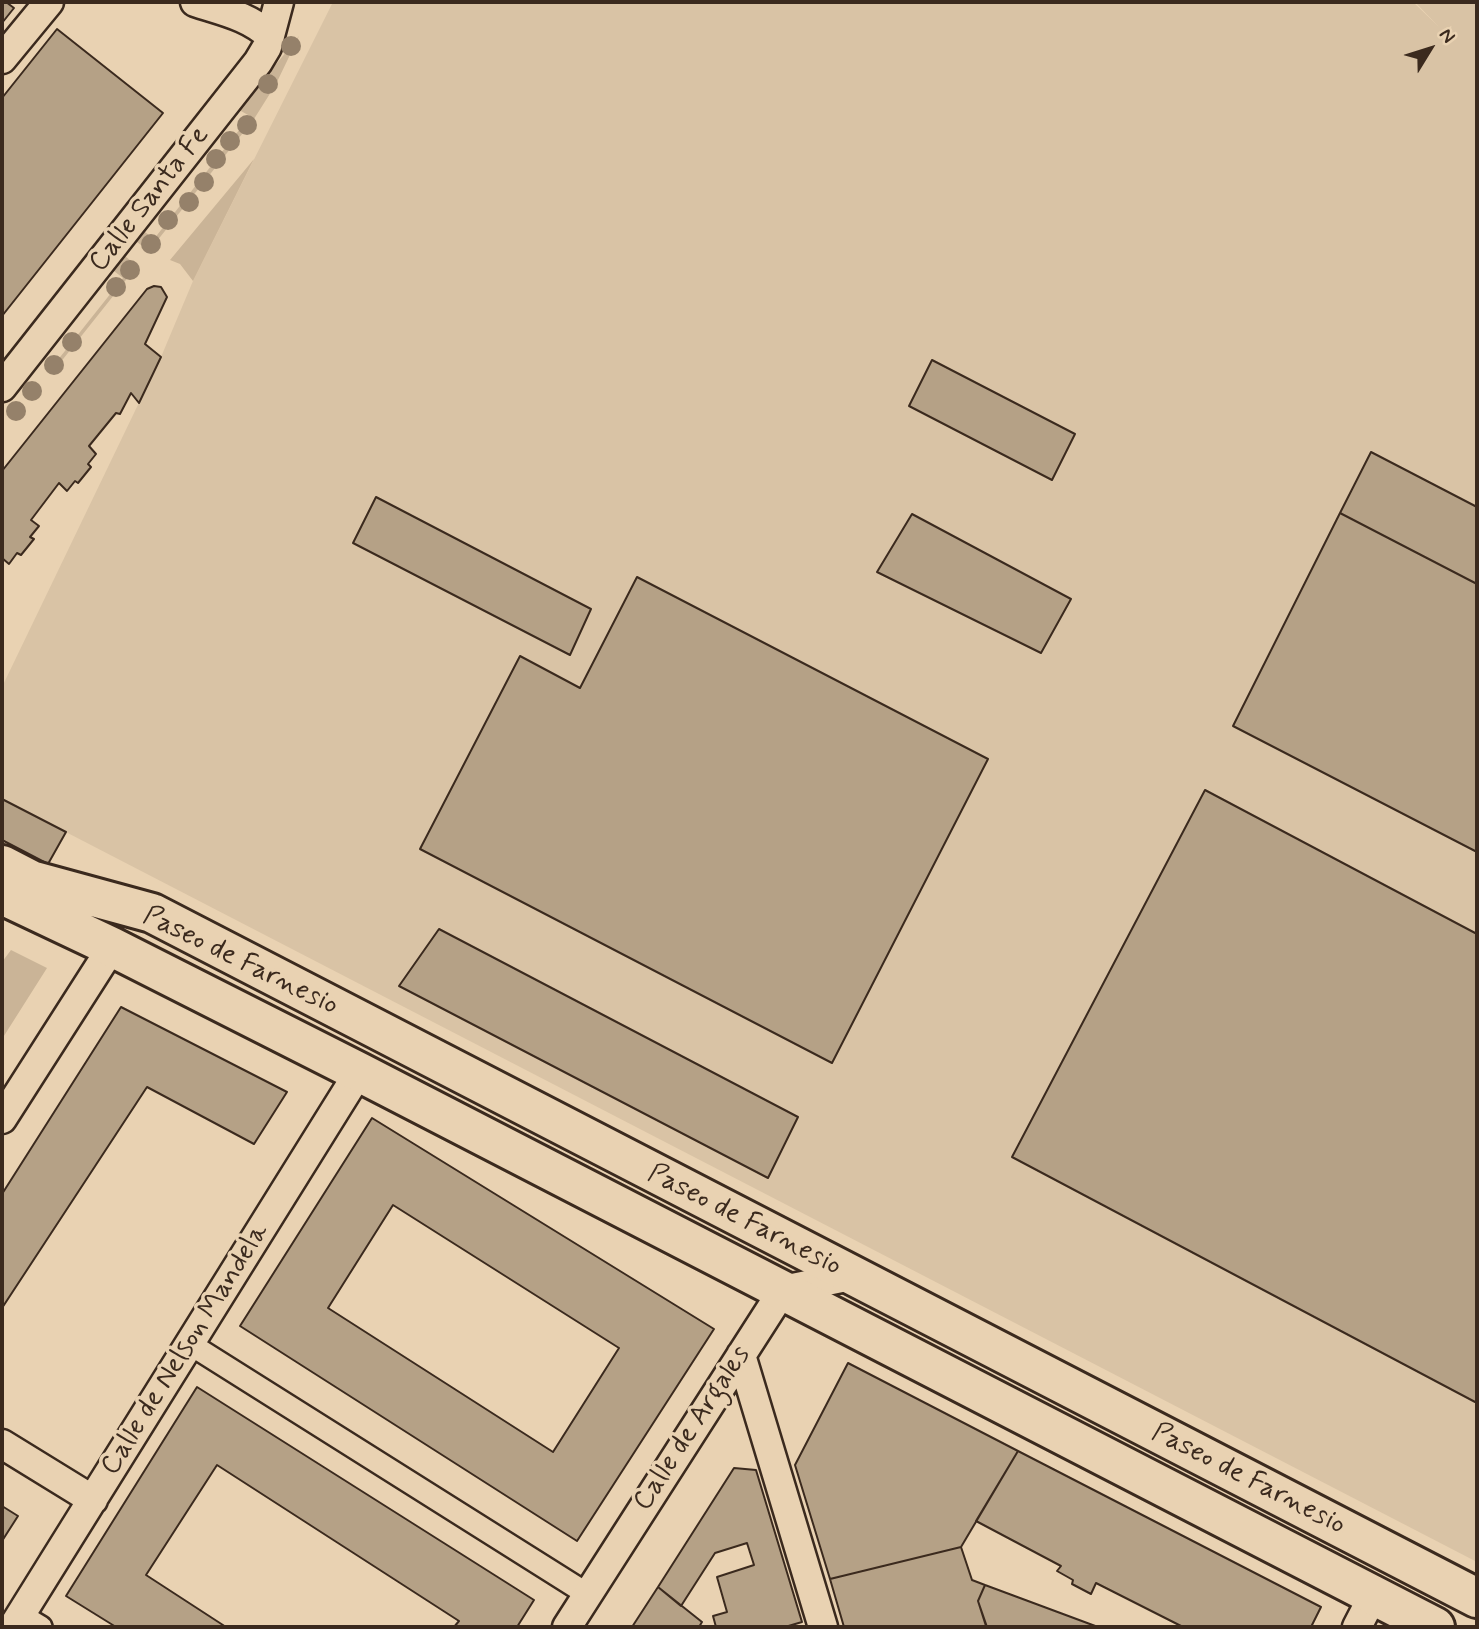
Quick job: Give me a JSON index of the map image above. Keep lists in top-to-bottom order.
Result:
{
  "streets": {
    "main road": ["Paseo de Farnesio"],
    "street": ["Calle Santa Fe", "Calle de Nelson Mandela", "Calle de Argales"]
  },
  "crossings": [
    ["Paseo de Farnesio", "Calle de Nelson Mandela"],
    ["Paseo de Farnesio", "Calle de Argales"]
  ],
  "north": "top right"
}
